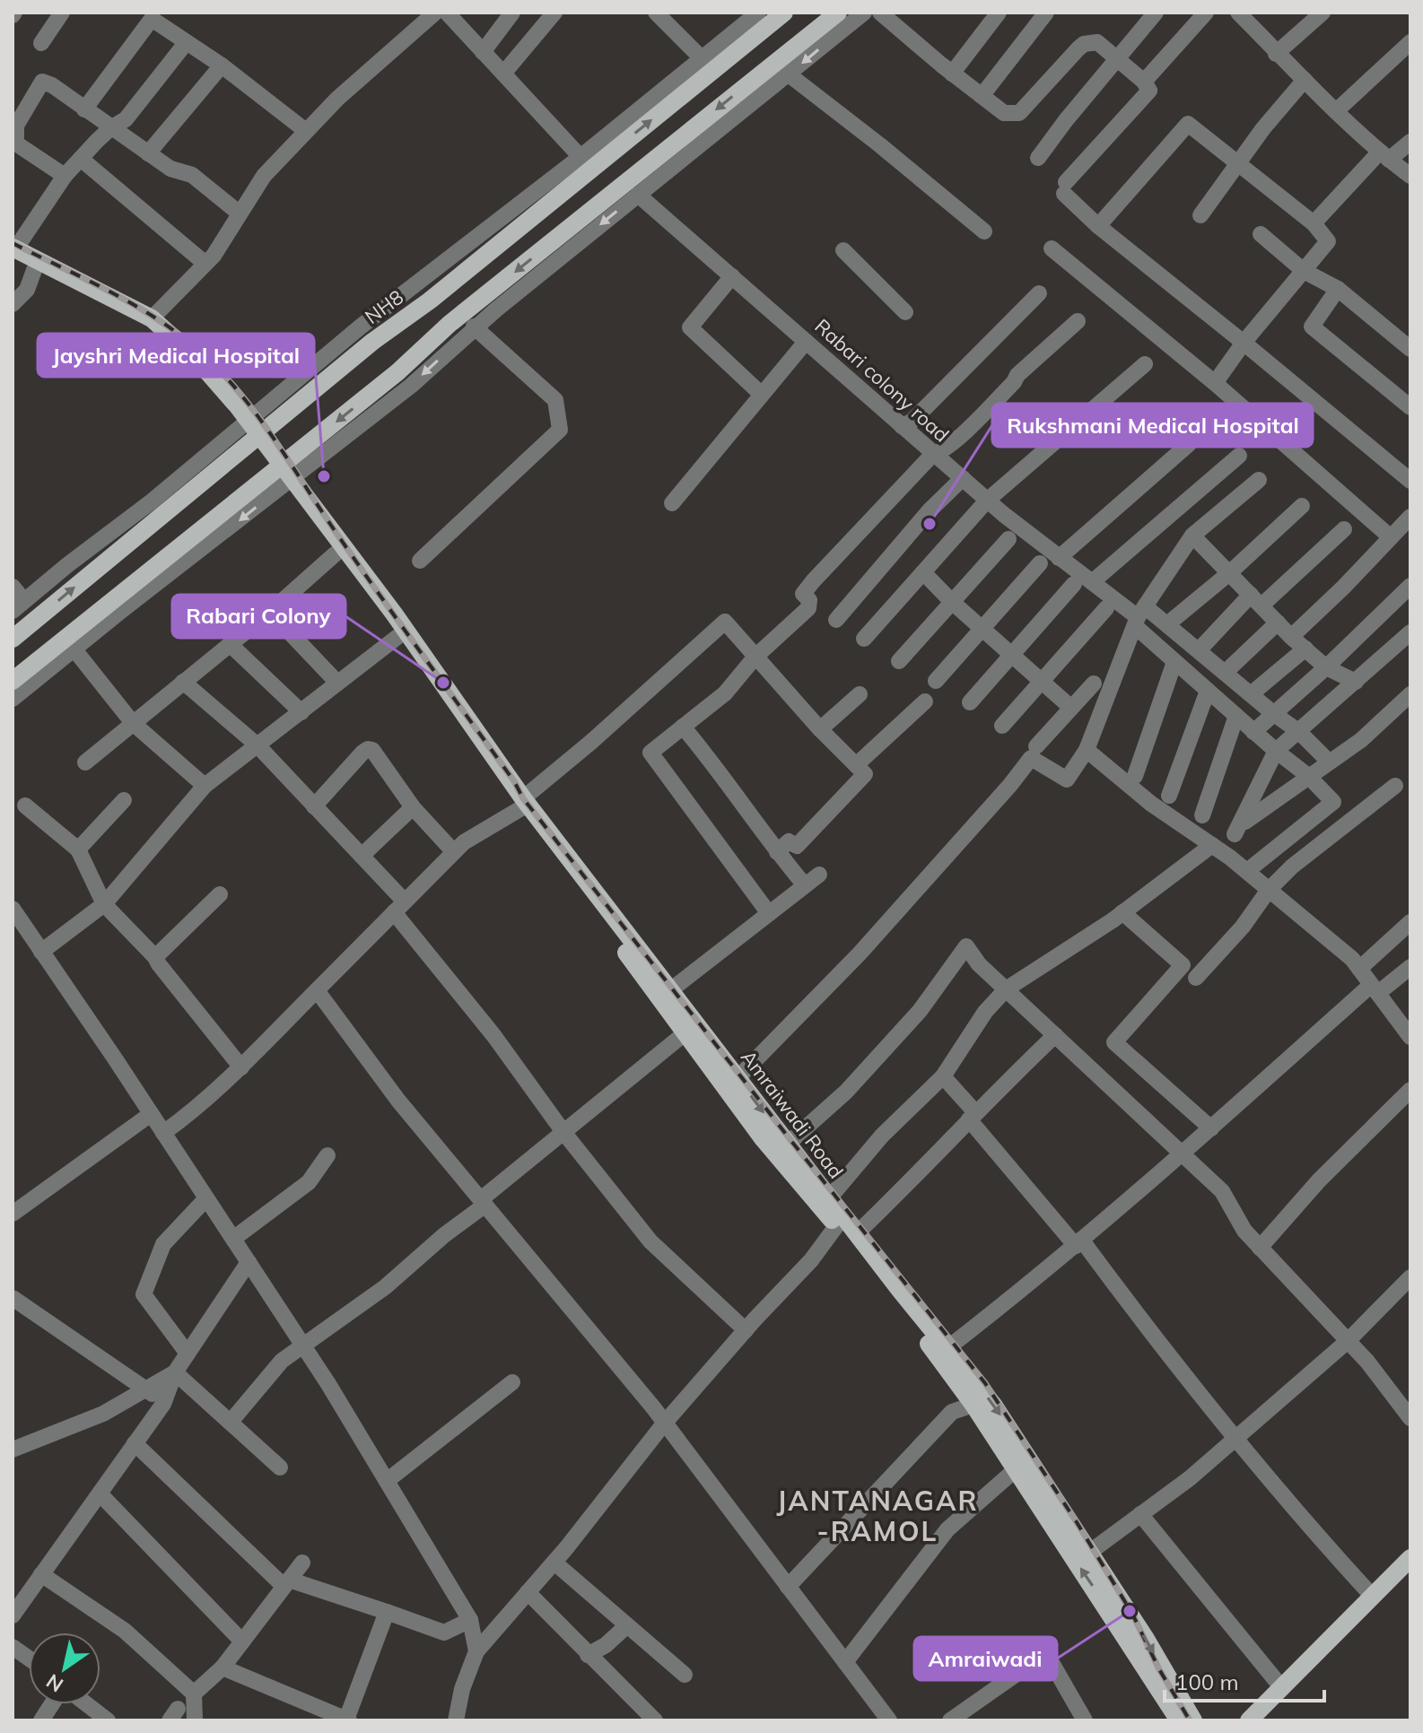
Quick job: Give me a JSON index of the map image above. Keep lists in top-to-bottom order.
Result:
{
  "streets": {
    "main road": ["NH8", "Amraiwadi Road"],
    "street": ["Rabari colony road"]
  },
  "districts": ["JANTANAGAR -RAMOL"],
  "places": [
    "Jayshri Medical Hospital",
    "Rukshmani Medical Hospital",
    "Rabari Colony",
    "Amraiwadi"
  ],
  "scale_bar": "100 m",
  "north": "bottom left"
}
